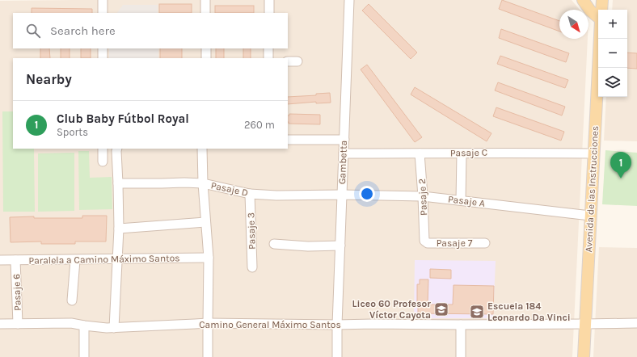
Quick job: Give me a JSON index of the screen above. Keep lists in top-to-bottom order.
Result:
{
  "streets": {
    "main road": ["Avenida de las Instrucciones"],
    "street": [
      "Pasaje C",
      "Gambetta",
      "Pasaje D",
      "Pasaje 2",
      "Pasaje A",
      "Pasaje 3",
      "Pasaje 7",
      "Paralela a Camino Máximo Santos",
      "Pasaje 6",
      "Camino General Máximo Santos"
    ]
  },
  "crossings": [
    ["Pasaje C", "Gambetta"],
    ["Pasaje C", "Avenida de las Instrucciones"],
    ["Pasaje C", "Pasaje 2"],
    ["Gambetta", "Pasaje D"],
    ["Gambetta", "Pasaje A"],
    ["Gambetta", "Camino General Máximo Santos"],
    ["Pasaje D", "Pasaje A"],
    ["Pasaje D", "Pasaje 3"],
    ["Avenida de las Instrucciones", "Pasaje A"],
    ["Avenida de las Instrucciones", "Camino General Máximo Santos"],
    ["Pasaje 2", "Pasaje A"],
    ["Pasaje 2", "Pasaje 7"],
    ["Paralela a Camino Máximo Santos", "Pasaje 6"],
    ["Pasaje 6", "Camino General Máximo Santos"]
  ],
  "places": {
    "school or university": ["Liceo 60 Profesor Víctor Cayota", "Escuela 184 Leonardo Da Vinci"]
  },
  "north": "bottom right",
  "page": {
    "map_buttons": ["+", "−"],
    "search": "Search here",
    "heading": "Nearby",
    "list": [
      {
        "mark": "1",
        "name": "Club Baby Fútbol Royal",
        "note": "Sports",
        "value": "260 m"
      }
    ],
    "pins": "1"
  }
}
